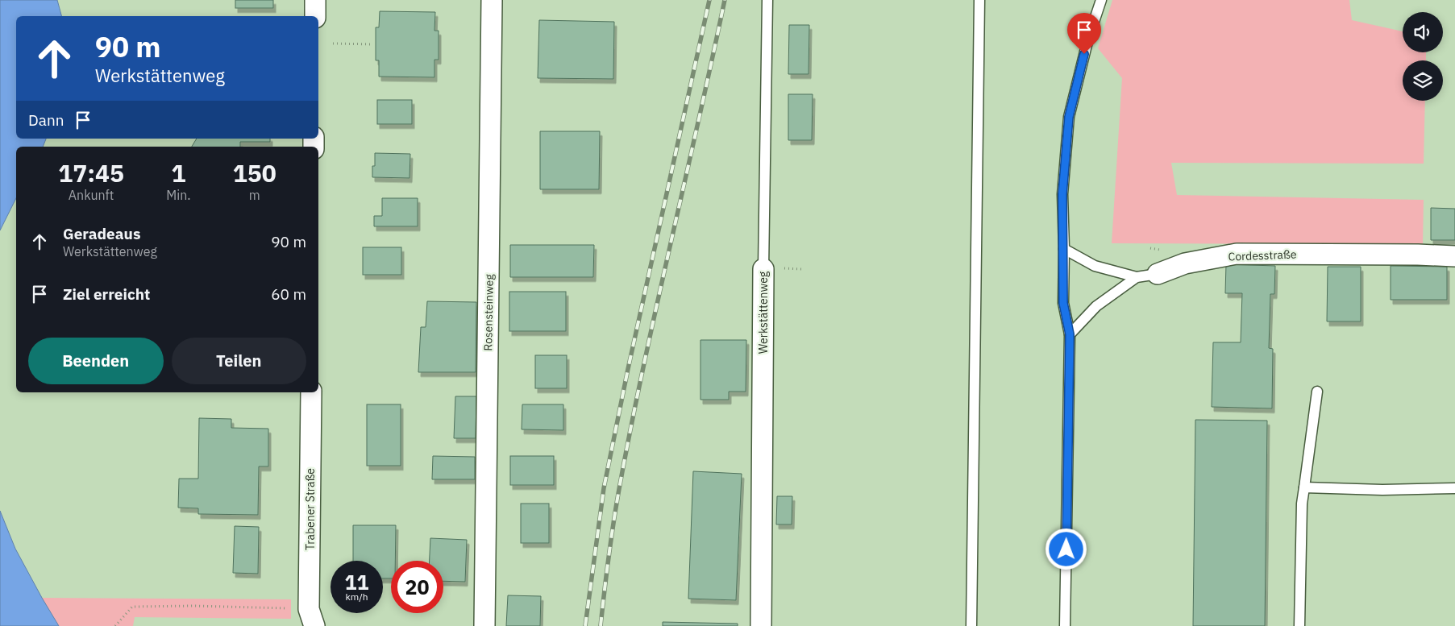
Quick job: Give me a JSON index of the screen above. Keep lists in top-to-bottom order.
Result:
{
  "streets": {
    "street": [
      "Cordesstraße",
      "Rosensteinweg",
      "Werkstättenweg",
      "Trabener Straße"
    ]
  },
  "page": {
    "turn": ["90 m", "Werkstättenweg"],
    "then": "Dann",
    "eta": [
      "17:45",
      "Ankunft",
      "1",
      "Min.",
      "150",
      "m"
    ],
    "list": [
      {
        "name": "Geradeaus",
        "note": "Werkstättenweg",
        "value": "90 m"
      },
      {
        "name": "Ziel erreicht",
        "value": "60 m"
      }
    ],
    "buttons": ["Beenden", "Teilen"],
    "speed": "11 km/h",
    "limit": "20"
  }
}
